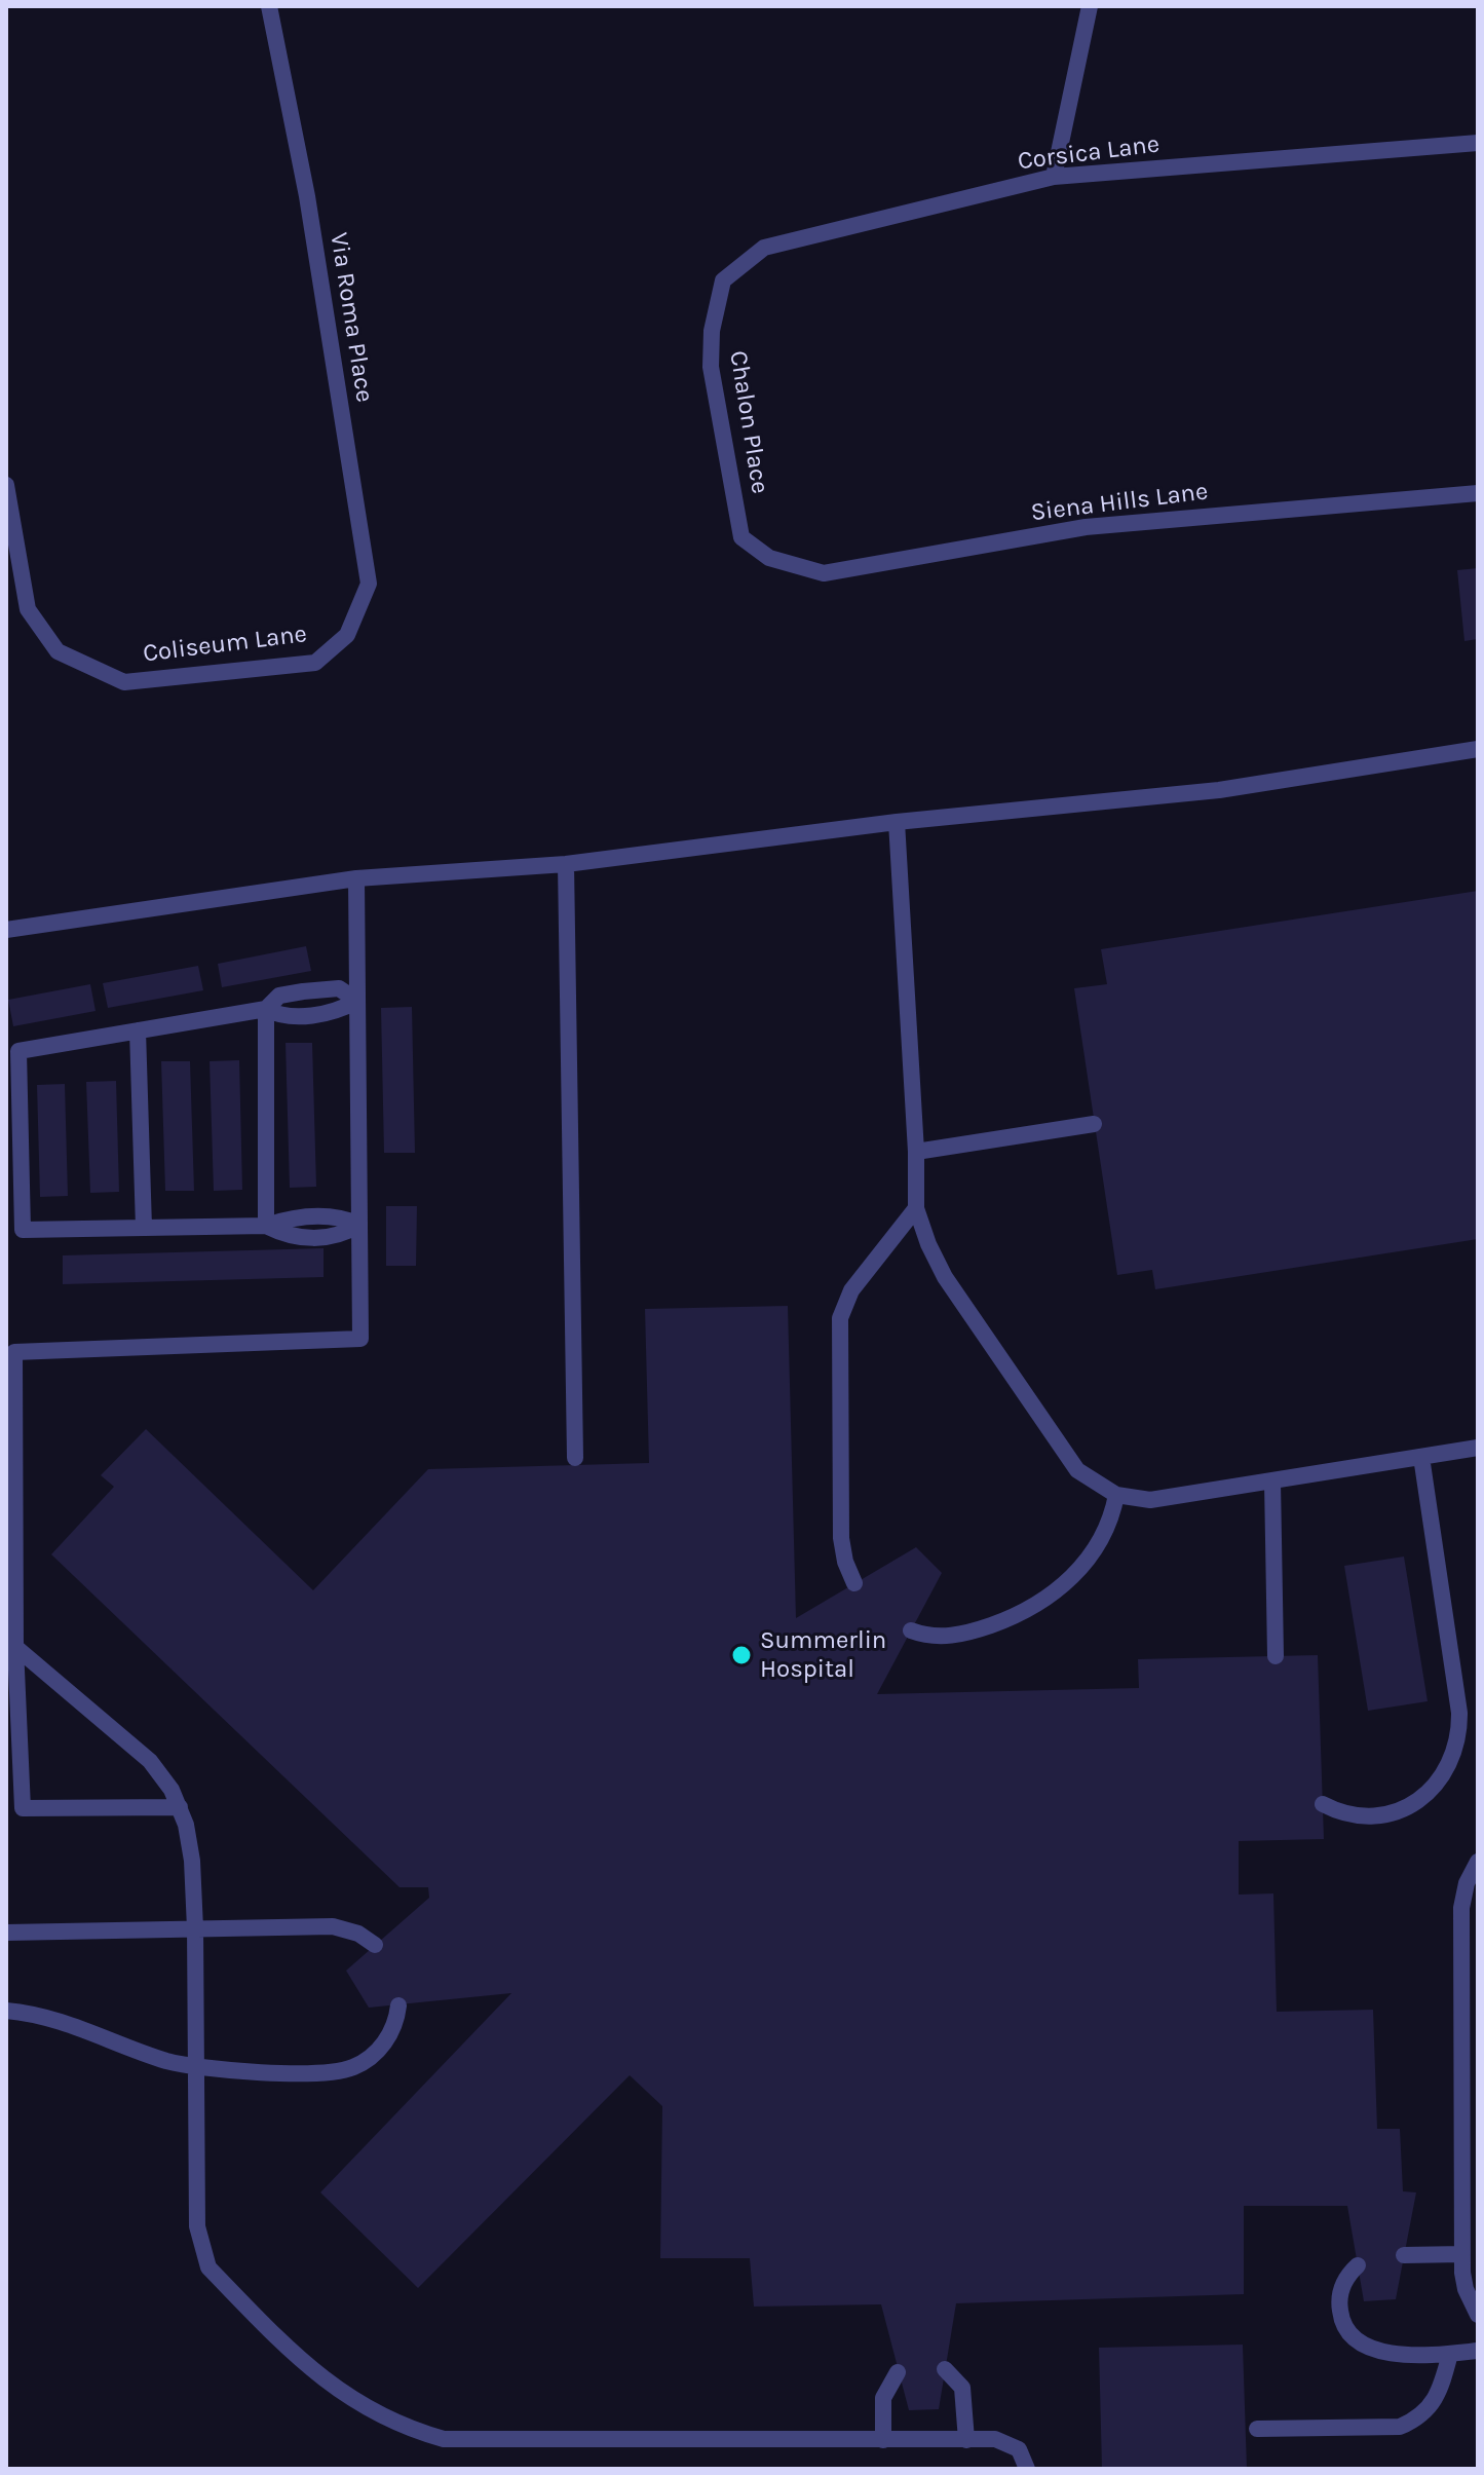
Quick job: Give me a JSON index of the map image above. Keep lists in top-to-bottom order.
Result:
{
  "streets": {
    "street": [
      "Corsica Lane",
      "Via Roma Place",
      "Chalon Place",
      "Siena Hills Lane",
      "Coliseum Lane"
    ]
  },
  "crossings": [
    ["Corsica Lane", "Chalon Place"],
    ["Via Roma Place", "Coliseum Lane"],
    ["Chalon Place", "Siena Hills Lane"]
  ],
  "places": ["Summerlin Hospital"]
}
